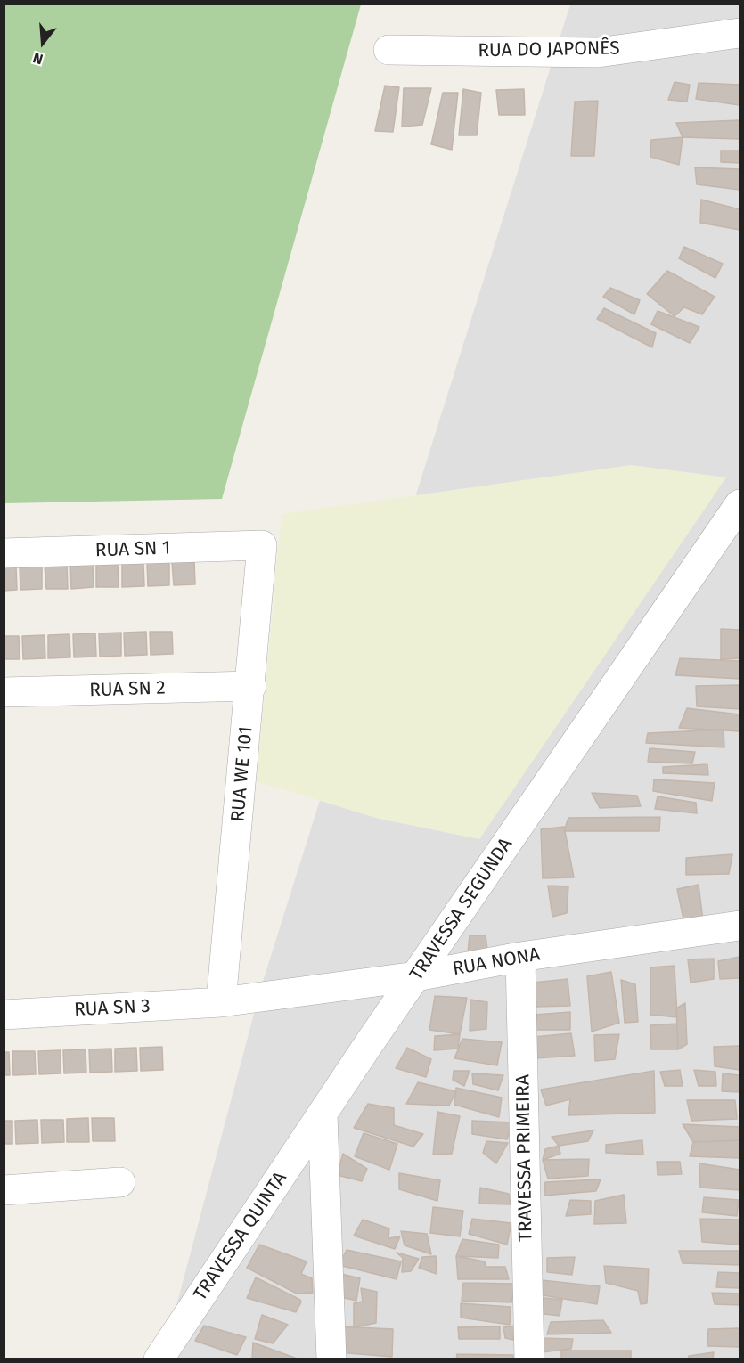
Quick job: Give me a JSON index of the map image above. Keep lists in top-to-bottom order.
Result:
{
  "streets": {
    "street": [
      "RUA DO JAPONÊS",
      "RUA SN 1",
      "RUA SN 2",
      "RUA WE 101",
      "TRAVESSA SEGUNDA",
      "RUA NONA",
      "RUA SN 3",
      "TRAVESSA PRIMEIRA",
      "TRAVESSA QUINTA"
    ]
  },
  "crossings": [
    ["RUA SN 1", "RUA WE 101"],
    ["RUA SN 2", "RUA WE 101"],
    ["RUA WE 101", "RUA NONA"],
    ["RUA WE 101", "RUA SN 3"],
    ["TRAVESSA SEGUNDA", "RUA NONA"],
    ["TRAVESSA SEGUNDA", "TRAVESSA QUINTA"],
    ["RUA NONA", "RUA SN 3"],
    ["RUA NONA", "TRAVESSA PRIMEIRA"]
  ],
  "north": "bottom"
}
